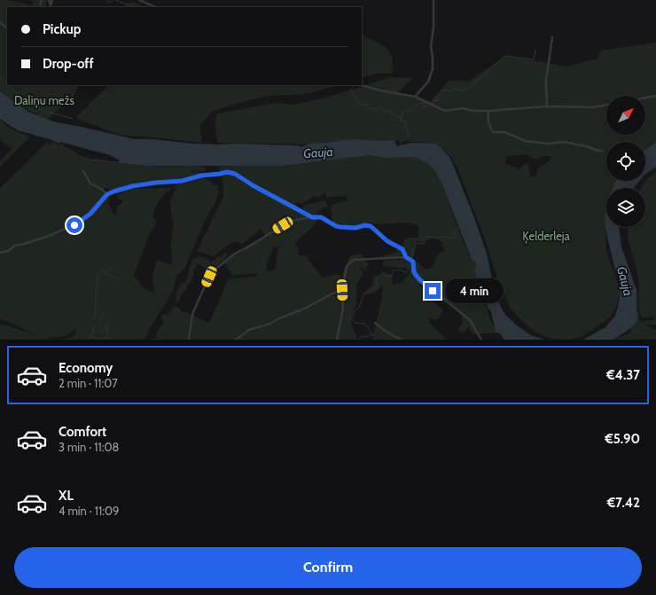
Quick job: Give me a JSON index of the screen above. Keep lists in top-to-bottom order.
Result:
{
  "water": ["Gauja"],
  "parks": ["Daliņu mežs", "Ķelderleja"],
  "north": "top right",
  "page": {
    "banner": ["Pickup", "Drop-off"],
    "bubble": "4 min",
    "list": [
      {
        "name": "Economy",
        "note": "2 min · 11:07",
        "value": "€4.37"
      },
      {
        "name": "Comfort",
        "note": "3 min · 11:08",
        "value": "€5.90"
      },
      {
        "name": "XL",
        "note": "4 min · 11:09",
        "value": "€7.42"
      }
    ],
    "buttons": "Confirm"
  }
}
